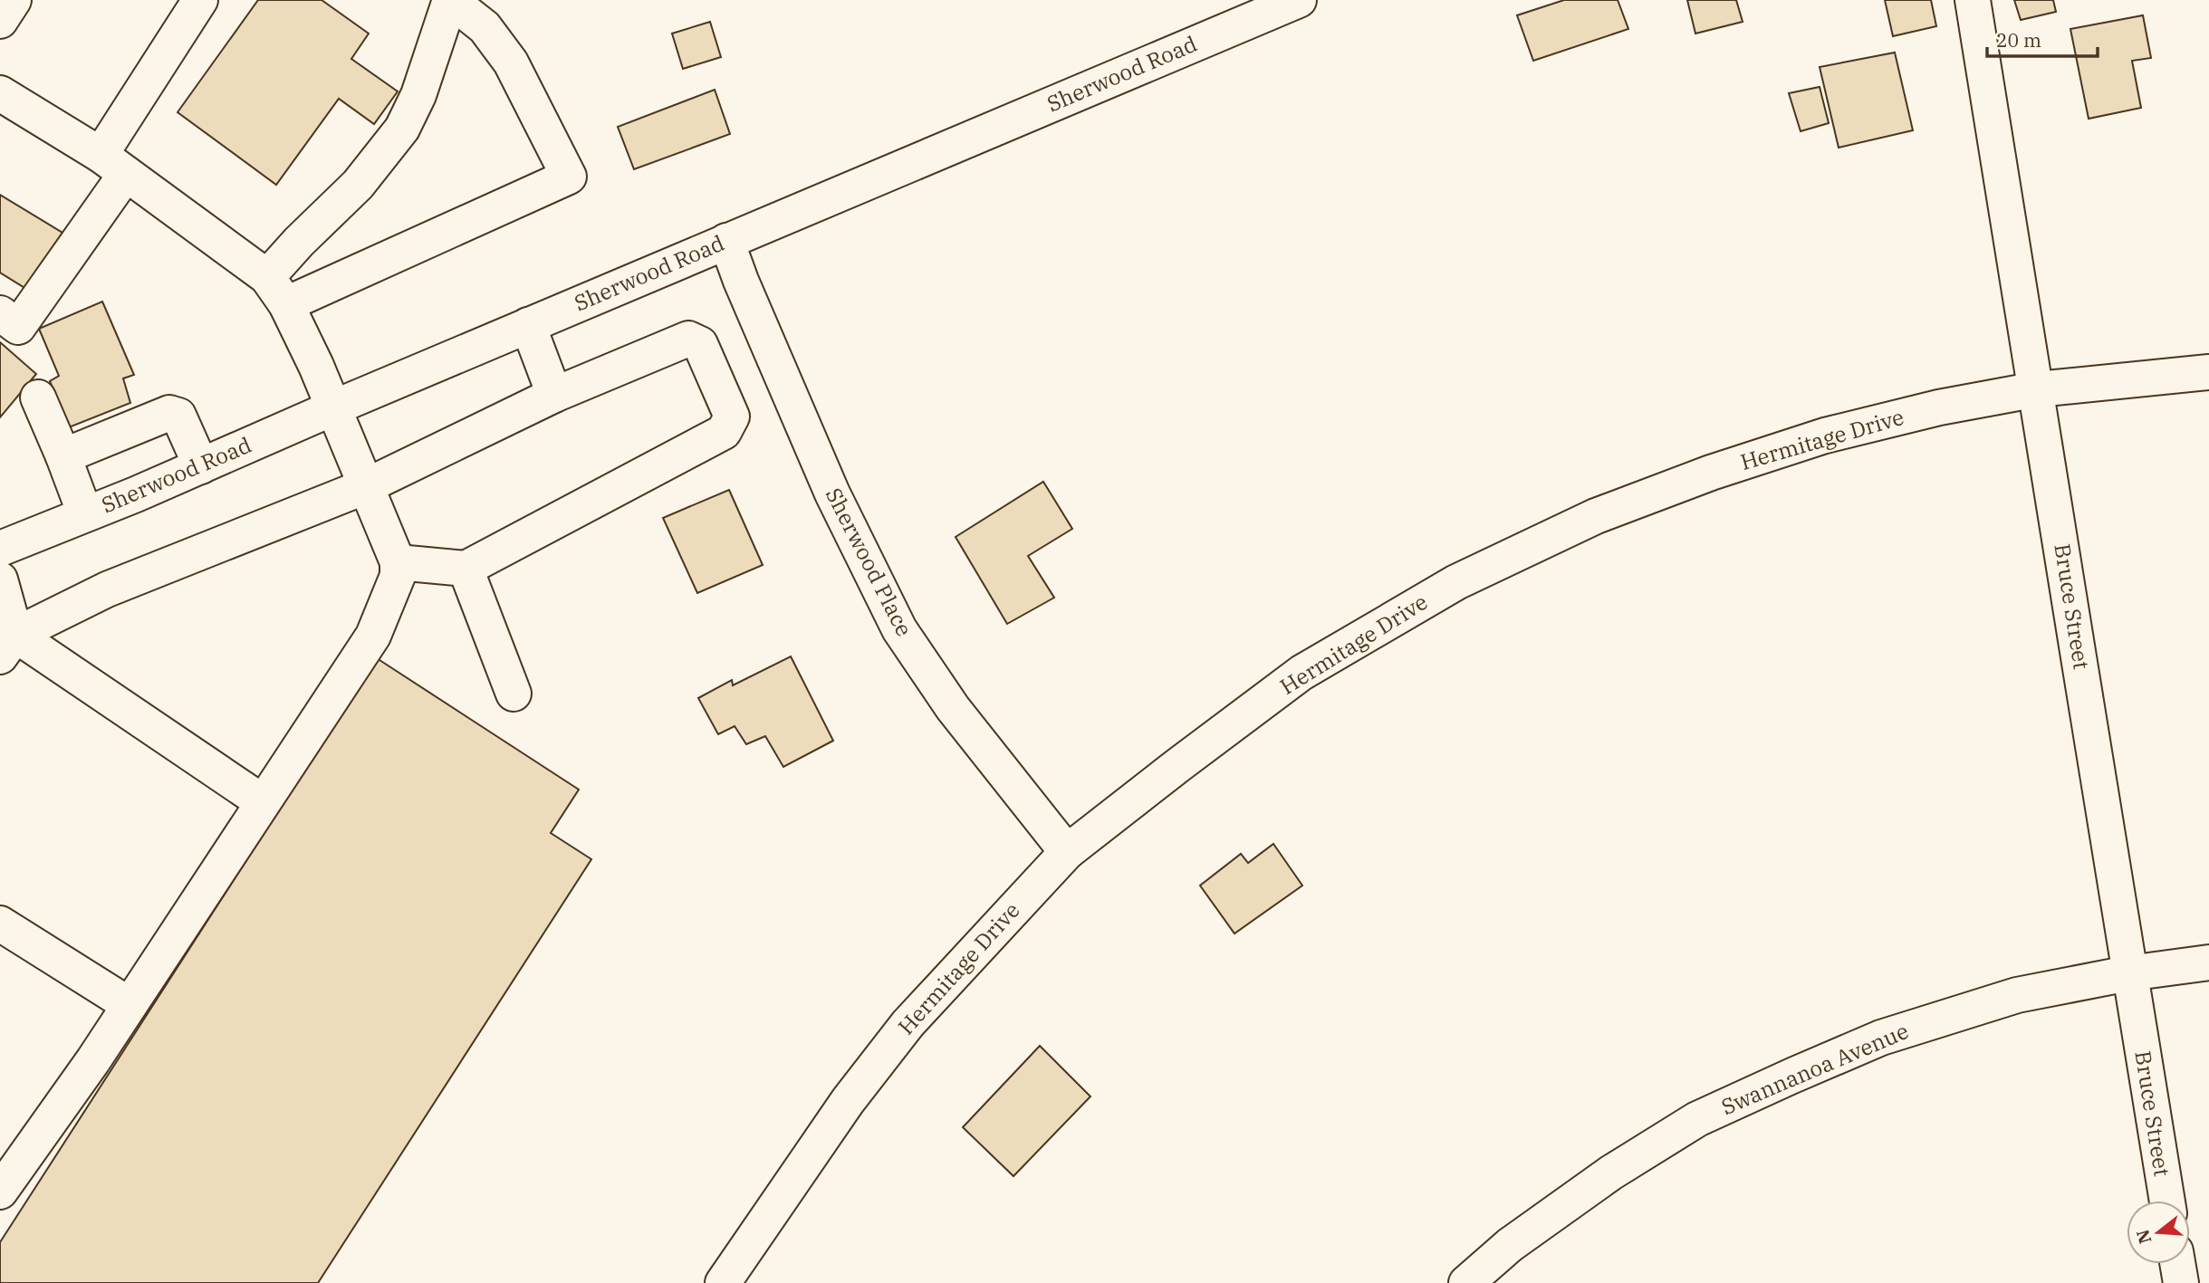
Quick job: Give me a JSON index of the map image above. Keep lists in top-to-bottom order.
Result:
{
  "streets": {
    "street": [
      "Sherwood Road",
      "Hermitage Drive",
      "Sherwood Place",
      "Bruce Street",
      "Swannanoa Avenue"
    ]
  },
  "crossings": [
    ["Sherwood Road", "Sherwood Place"],
    ["Hermitage Drive", "Sherwood Place"],
    ["Hermitage Drive", "Bruce Street"],
    ["Bruce Street", "Swannanoa Avenue"]
  ],
  "scale_bar": "20 m",
  "north": "left"
}
